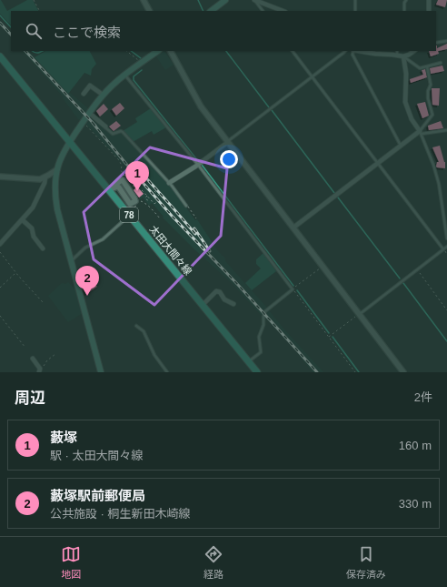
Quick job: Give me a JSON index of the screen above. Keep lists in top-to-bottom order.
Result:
{
  "streets": {
    "main road": ["78", "太田大間々線"]
  },
  "page": {
    "search": "ここで検索",
    "pins": ["1", "2"],
    "heading": ["周辺", "2件"],
    "list": [
      {
        "mark": "1",
        "name": "藪塚",
        "note": "駅 · 太田大間々線",
        "value": "160 m"
      },
      {
        "mark": "2",
        "name": "藪塚駅前郵便局",
        "note": "公共施設 · 桐生新田木崎線",
        "value": "330 m"
      }
    ],
    "nav": ["地図", "経路", "保存済み"]
  }
}
